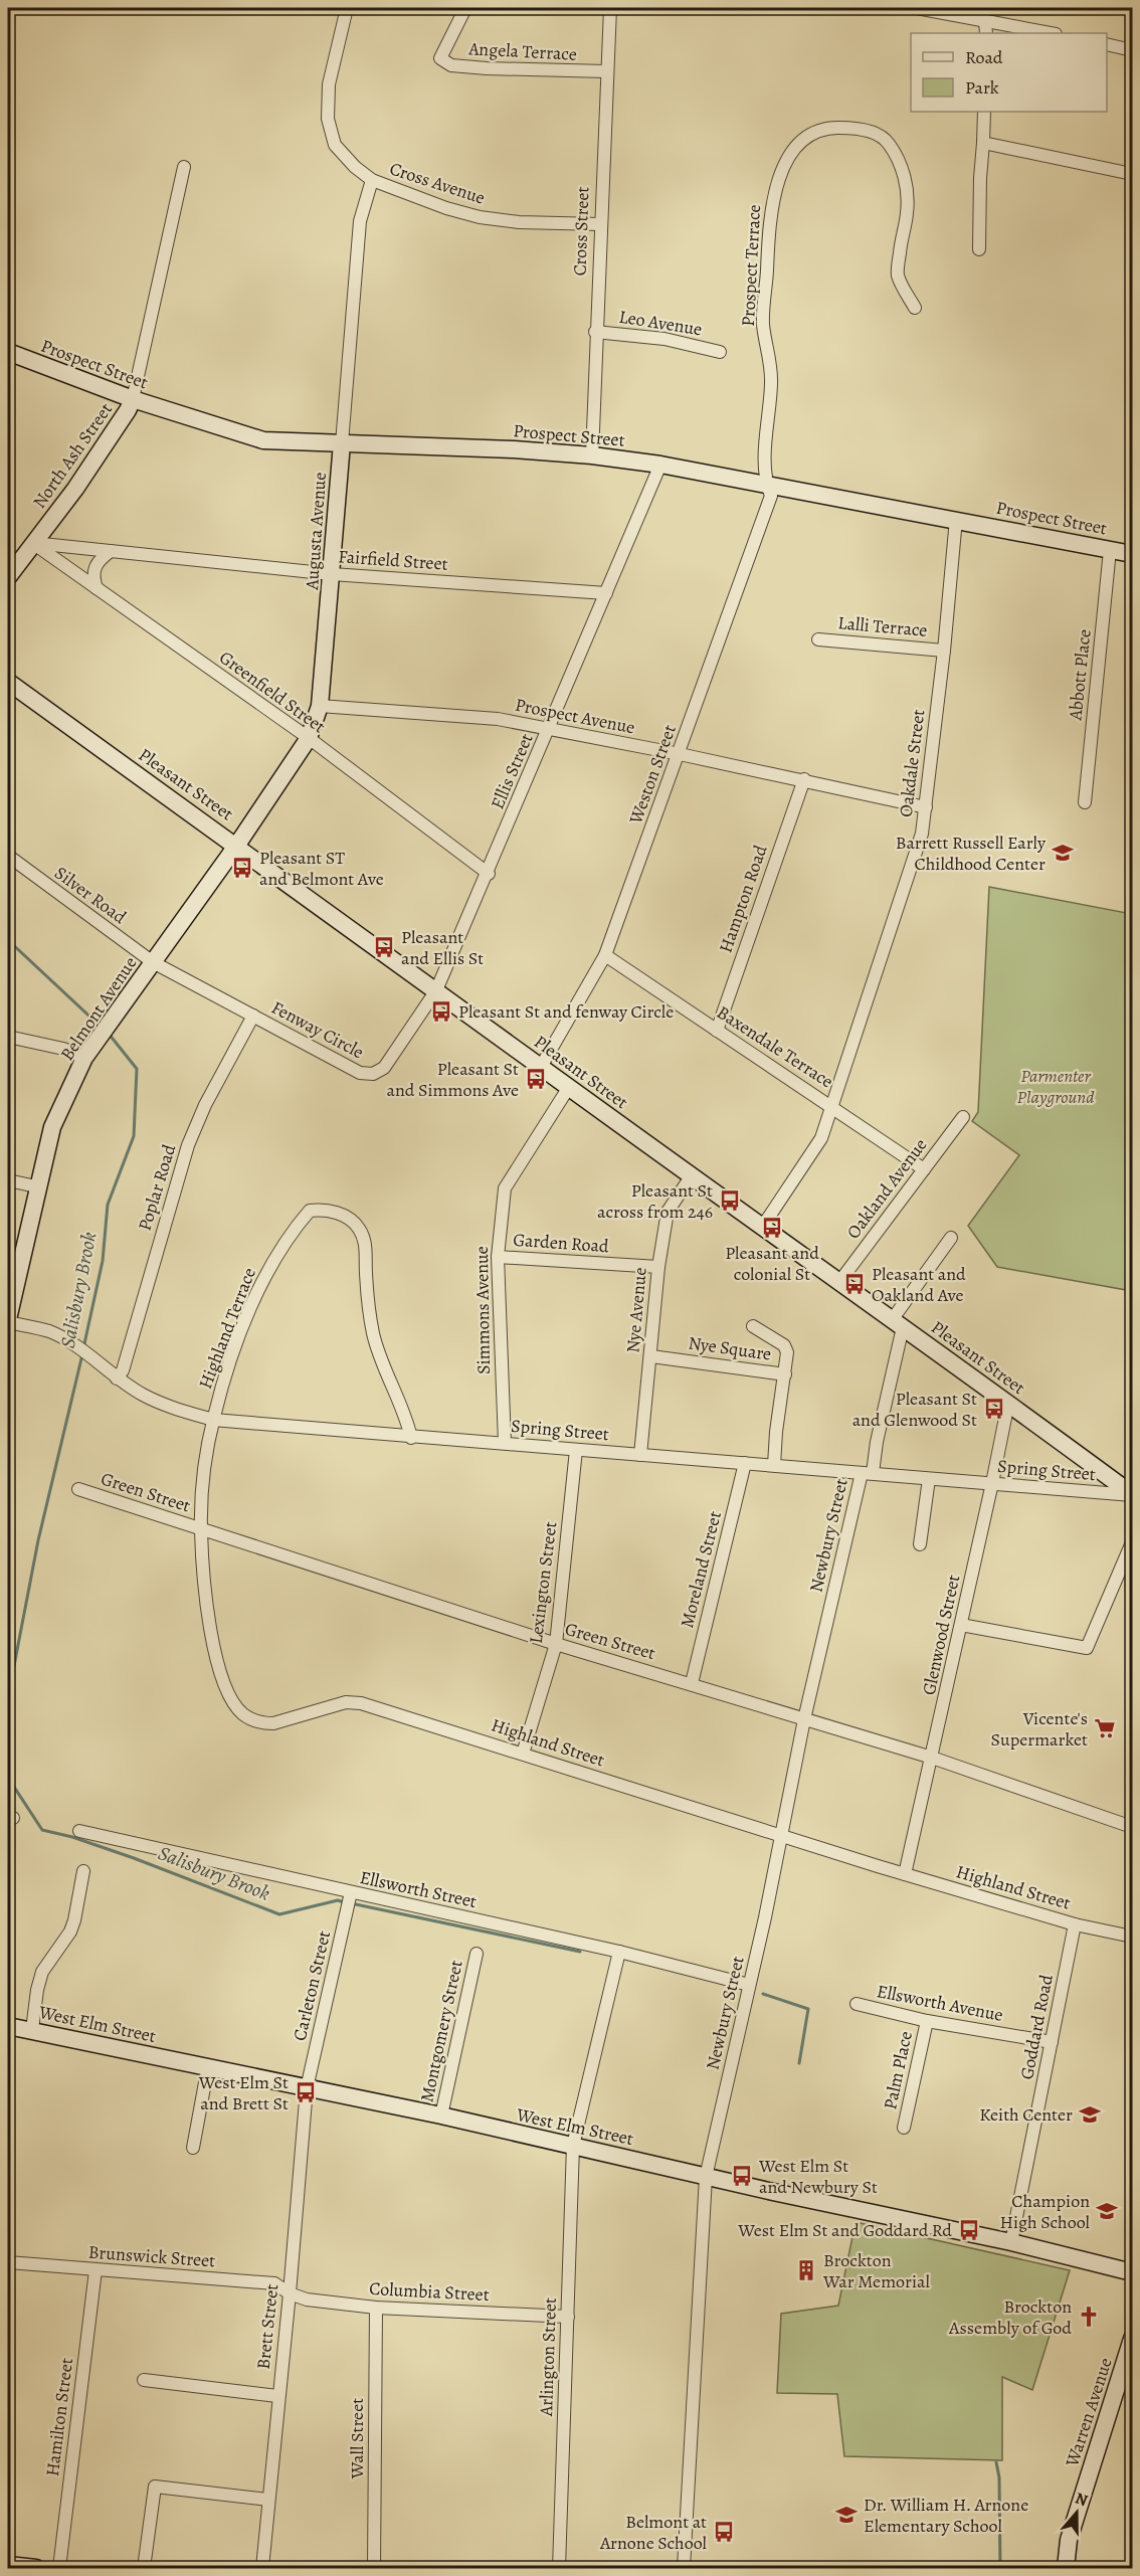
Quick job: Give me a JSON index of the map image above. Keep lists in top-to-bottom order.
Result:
{
  "streets": {
    "street": [
      "Angela Terrace",
      "Cross Avenue",
      "Cross Street",
      "Prospect Terrace",
      "Leo Avenue",
      "Prospect Street",
      "North Ash Street",
      "Augusta Avenue",
      "Fairfield Street",
      "Lalli Terrace",
      "Abbott Place",
      "Greenfield Street",
      "Prospect Avenue",
      "Oakdale Street",
      "Ellis Street",
      "Weston Street",
      "Pleasant Street",
      "Silver Road",
      "Hampton Road",
      "Belmont Avenue",
      "Fenway Circle",
      "Baxendale Terrace",
      "Poplar Road",
      "Oakland Avenue",
      "Garden Road",
      "Simmons Avenue",
      "Nye Avenue",
      "Highland Terrace",
      "Nye Square",
      "Spring Street",
      "Green Street",
      "Newbury Street",
      "Moreland Street",
      "Lexington Street",
      "Glenwood Street",
      "Highland Street",
      "Ellsworth Street",
      "Carleton Street",
      "Ellsworth Avenue",
      "West Elm Street",
      "Goddard Road",
      "Montgomery Street",
      "Palm Place",
      "Brunswick Street",
      "Columbia Street",
      "Brett Street",
      "Arlington Street",
      "Warren Avenue",
      "Hamilton Street",
      "Wall Street"
    ]
  },
  "crossings": [
    ["Angela Terrace", "Cross Street"],
    ["Cross Avenue", "Cross Street"],
    ["Cross Avenue", "Augusta Avenue"],
    ["Cross Street", "Leo Avenue"],
    ["Cross Street", "Prospect Street"],
    ["Prospect Terrace", "Prospect Street"],
    ["Prospect Terrace", "Weston Street"],
    ["Prospect Street", "North Ash Street"],
    ["Prospect Street", "Augusta Avenue"],
    ["Prospect Street", "Abbott Place"],
    ["Prospect Street", "Oakdale Street"],
    ["Prospect Street", "Ellis Street"],
    ["Prospect Street", "Weston Street"],
    ["North Ash Street", "Fairfield Street"],
    ["North Ash Street", "Greenfield Street"],
    ["Augusta Avenue", "Fairfield Street"],
    ["Augusta Avenue", "Greenfield Street"],
    ["Augusta Avenue", "Prospect Avenue"],
    ["Augusta Avenue", "Pleasant Street"],
    ["Augusta Avenue", "Belmont Avenue"],
    ["Fairfield Street", "Greenfield Street"],
    ["Fairfield Street", "Ellis Street"],
    ["Lalli Terrace", "Oakdale Street"],
    ["Greenfield Street", "Ellis Street"],
    ["Prospect Avenue", "Oakdale Street"],
    ["Prospect Avenue", "Ellis Street"],
    ["Prospect Avenue", "Weston Street"],
    ["Prospect Avenue", "Hampton Road"],
    ["Oakdale Street", "Pleasant Street"],
    ["Oakdale Street", "Baxendale Terrace"],
    ["Ellis Street", "Pleasant Street"],
    ["Ellis Street", "Fenway Circle"],
    ["Weston Street", "Pleasant Street"],
    ["Weston Street", "Baxendale Terrace"],
    ["Pleasant Street", "Belmont Avenue"],
    ["Pleasant Street", "Fenway Circle"],
    ["Pleasant Street", "Oakland Avenue"],
    ["Pleasant Street", "Simmons Avenue"],
    ["Pleasant Street", "Nye Avenue"],
    ["Pleasant Street", "Spring Street"],
    ["Pleasant Street", "Newbury Street"],
    ["Pleasant Street", "Glenwood Street"],
    ["Silver Road", "Belmont Avenue"],
    ["Silver Road", "Fenway Circle"],
    ["Hampton Road", "Baxendale Terrace"],
    ["Belmont Avenue", "Fenway Circle"],
    ["Belmont Avenue", "Spring Street"],
    ["Fenway Circle", "Poplar Road"],
    ["Baxendale Terrace", "Oakland Avenue"],
    ["Poplar Road", "Spring Street"],
    ["Garden Road", "Simmons Avenue"],
    ["Garden Road", "Nye Avenue"],
    ["Simmons Avenue", "Spring Street"],
    ["Nye Avenue", "Nye Square"],
    ["Nye Avenue", "Spring Street"],
    ["Highland Terrace", "Spring Street"],
    ["Highland Terrace", "Highland Street"],
    ["Nye Square", "Spring Street"],
    ["Spring Street", "Newbury Street"],
    ["Spring Street", "Moreland Street"],
    ["Spring Street", "Lexington Street"],
    ["Spring Street", "Glenwood Street"],
    ["Spring Street", "Highland Street"],
    ["Green Street", "Newbury Street"],
    ["Green Street", "Moreland Street"],
    ["Green Street", "Lexington Street"],
    ["Green Street", "Glenwood Street"],
    ["Green Street", "Highland Street"],
    ["Newbury Street", "Highland Street"],
    ["Newbury Street", "Ellsworth Street"],
    ["Newbury Street", "West Elm Street"],
    ["Lexington Street", "Highland Street"],
    ["Glenwood Street", "Highland Street"],
    ["Highland Street", "Goddard Road"],
    ["Ellsworth Street", "Carleton Street"],
    ["Ellsworth Street", "Arlington Street"],
    ["Carleton Street", "West Elm Street"],
    ["Carleton Street", "Brett Street"],
    ["Ellsworth Avenue", "Goddard Road"],
    ["Ellsworth Avenue", "Palm Place"],
    ["West Elm Street", "Goddard Road"],
    ["West Elm Street", "Montgomery Street"],
    ["West Elm Street", "Brett Street"],
    ["West Elm Street", "Arlington Street"],
    ["Brunswick Street", "Columbia Street"],
    ["Brunswick Street", "Brett Street"],
    ["Brunswick Street", "Hamilton Street"],
    ["Columbia Street", "Brett Street"],
    ["Columbia Street", "Arlington Street"],
    ["Columbia Street", "Wall Street"]
  ],
  "water": ["Salisbury Brook"],
  "parks": ["Parmenter Playground"],
  "places": {
    "school or university": [
      "Barrett Russell Early Childhood Center",
      "Keith Center",
      "Champion High School",
      "Dr. William H. Arnone Elementary School"
    ],
    "bus stop": [
      "Pleasant ST and Belmont Ave",
      "Pleasant and Ellis St",
      "Pleasant St and fenway Circle",
      "Pleasant St and Simmons Ave",
      "Pleasant St across from 246",
      "Pleasant and colonial St",
      "Pleasant and Oakland Ave",
      "Pleasant St and Glenwood St",
      "West Elm St and Brett St",
      "West Elm St and Newbury St",
      "West Elm St and Goddard Rd",
      "Belmont at Arnone School"
    ],
    "supermarket": ["Vicente's Supermarket"],
    "building": ["Brockton War Memorial"],
    "church": ["Brockton Assembly of God"]
  },
  "legend": ["Road", "Park"],
  "north": "top"
}
